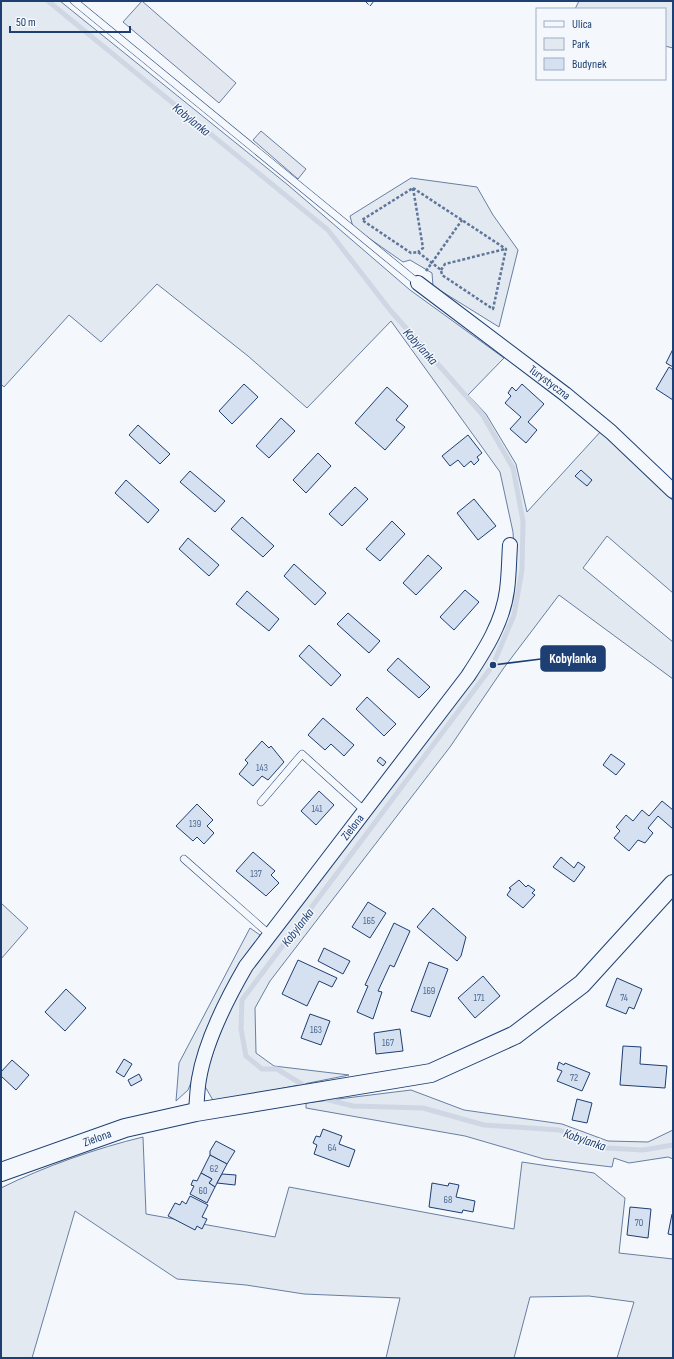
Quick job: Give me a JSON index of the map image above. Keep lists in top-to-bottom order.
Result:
{
  "streets": {
    "street": ["Turystyczna", "Zielona"]
  },
  "water": ["Kobylanka"],
  "places": ["Kobylanka"],
  "house_numbers": [
    "143",
    "141",
    "139",
    "137",
    "165",
    "169",
    "171",
    "74",
    "163",
    "167",
    "72",
    "64",
    "62",
    "60",
    "68",
    "70"
  ],
  "legend": ["Ulica", "Park", "Budynek"],
  "scale_bar": "50 m"
}
